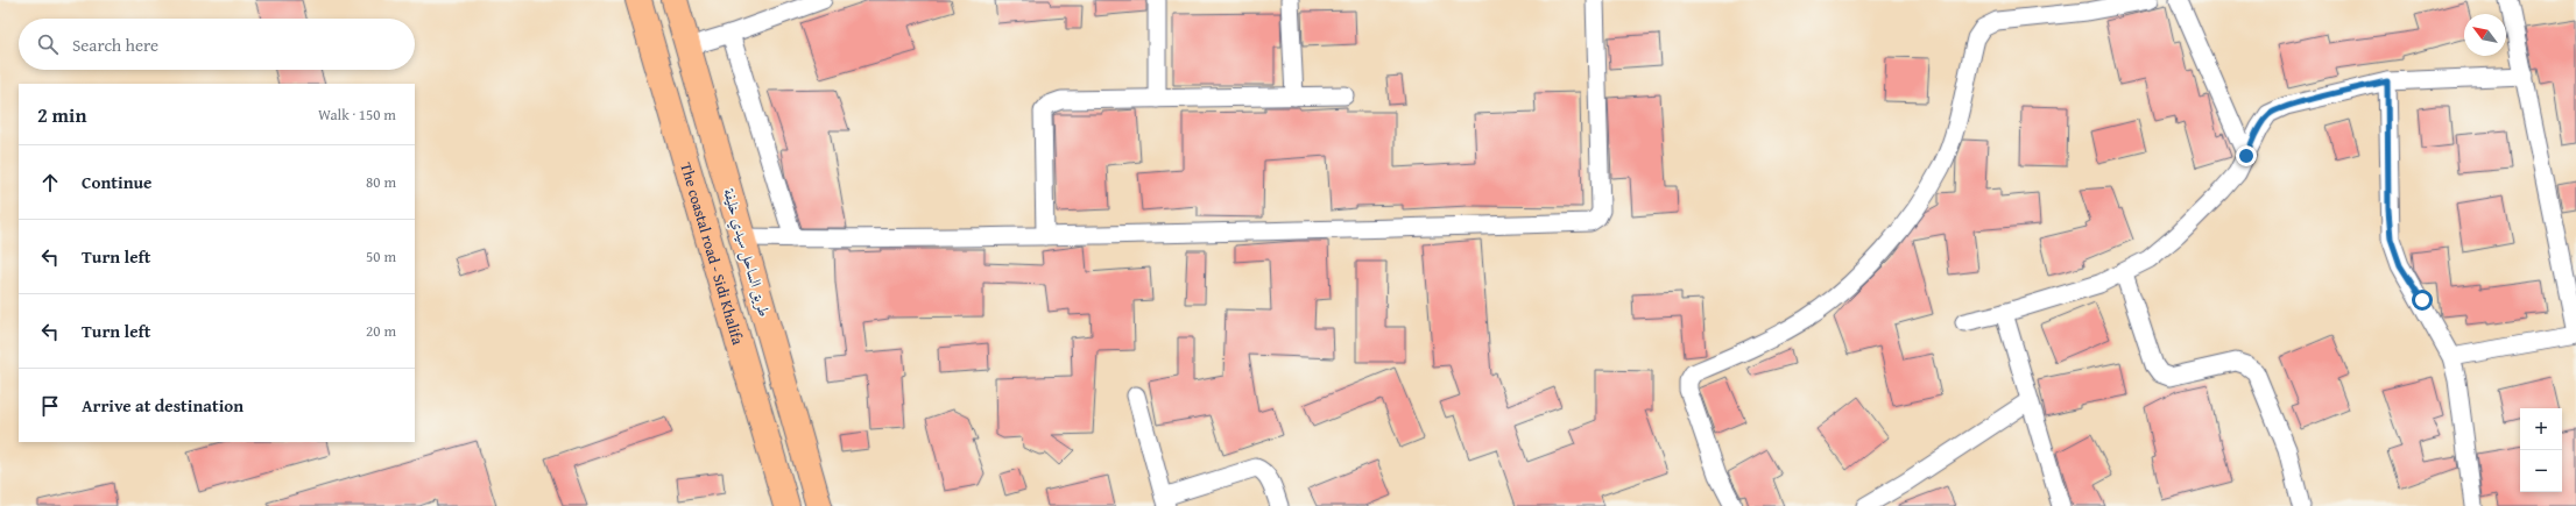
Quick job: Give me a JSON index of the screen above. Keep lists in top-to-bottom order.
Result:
{
  "streets": {
    "highway": ["طريق الساحل سيدي خليفة", "The coastal road - Sidi Khalifa"]
  },
  "north": "top left",
  "page": {
    "search": "Search here",
    "heading": ["2 min", "Walk · 150 m"],
    "list": [
      ["Continue", "80 m"],
      ["Turn left", "50 m"],
      ["Turn left", "20 m"],
      "Arrive at destination"
    ],
    "map_buttons": ["+", "−"]
  }
}
